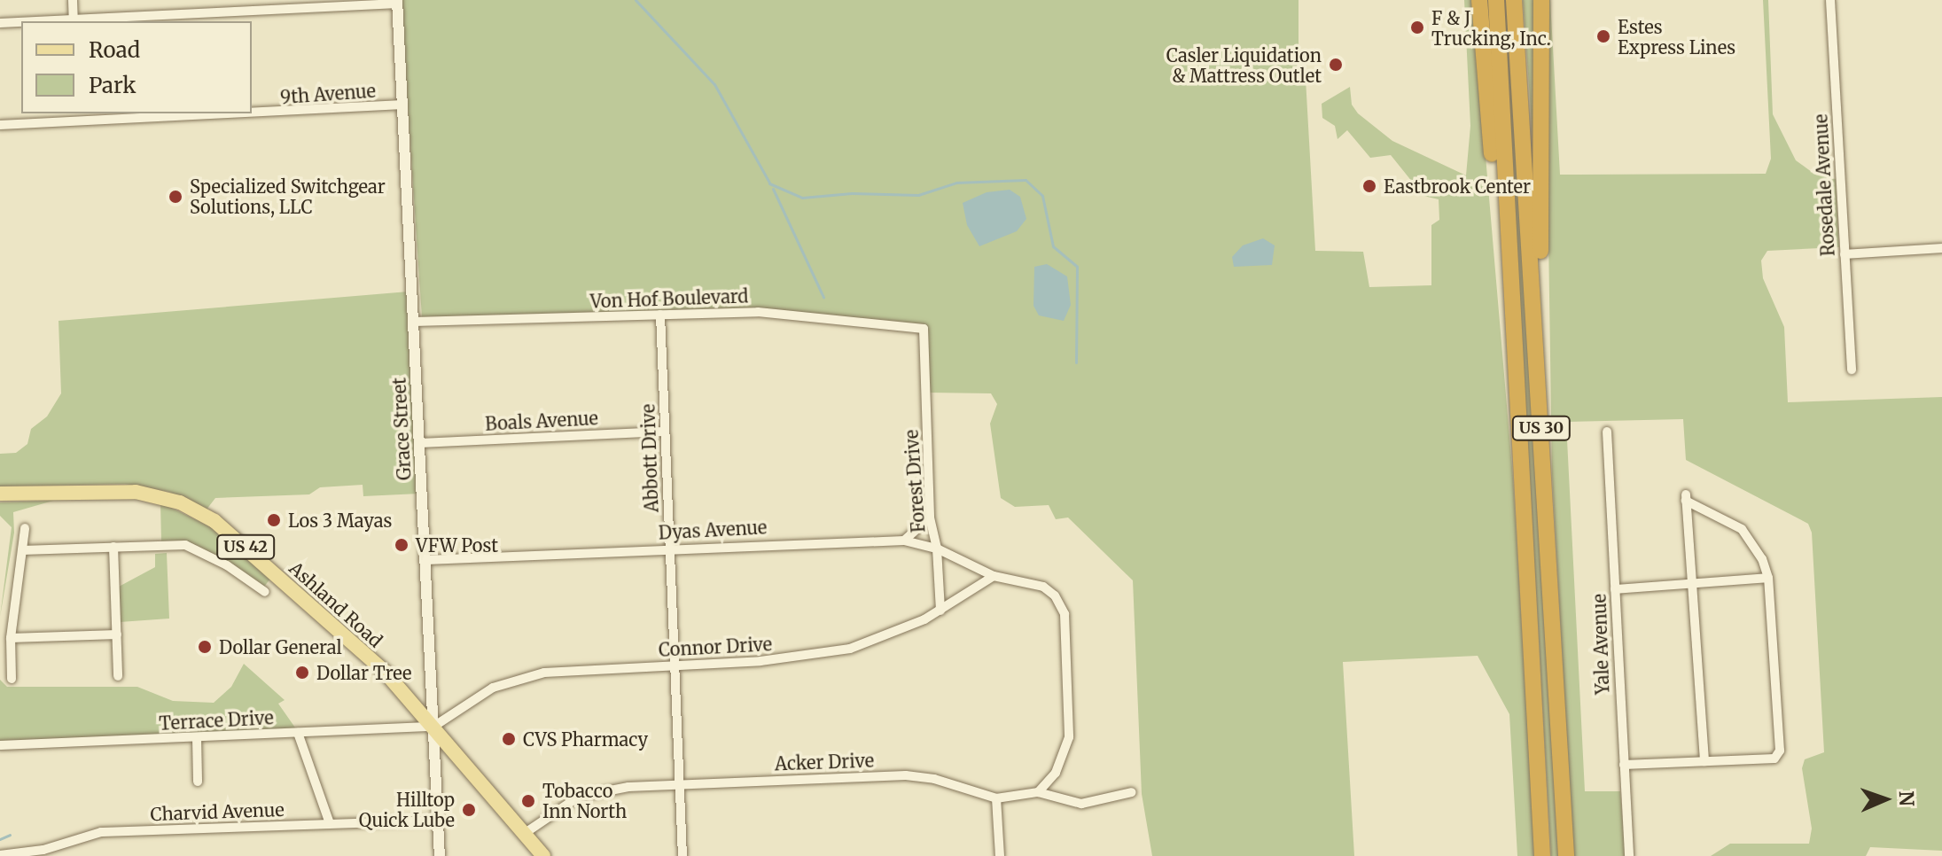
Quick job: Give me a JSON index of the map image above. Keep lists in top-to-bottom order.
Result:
{
  "streets": {
    "highway": ["US 30"],
    "main road": ["US 42", "Ashland Road"],
    "street": [
      "9th Avenue",
      "Rosedale Avenue",
      "Von Hof Boulevard",
      "Boals Avenue",
      "Grace Street",
      "Abbott Drive",
      "Forest Drive",
      "Dyas Avenue",
      "Yale Avenue",
      "Connor Drive",
      "Terrace Drive",
      "Acker Drive",
      "Charvid Avenue"
    ]
  },
  "crossings": [
    ["9th Avenue", "Grace Street"],
    ["Von Hof Boulevard", "Grace Street"],
    ["Von Hof Boulevard", "Abbott Drive"],
    ["Von Hof Boulevard", "Forest Drive"],
    ["Boals Avenue", "Grace Street"],
    ["Boals Avenue", "Abbott Drive"],
    ["Grace Street", "Dyas Avenue"],
    ["Grace Street", "Ashland Road"],
    ["Grace Street", "Connor Drive"],
    ["Grace Street", "Terrace Drive"],
    ["Grace Street", "Charvid Avenue"],
    ["Abbott Drive", "Dyas Avenue"],
    ["Abbott Drive", "Connor Drive"],
    ["Abbott Drive", "Acker Drive"],
    ["Forest Drive", "Dyas Avenue"],
    ["Forest Drive", "Connor Drive"],
    ["Forest Drive", "Acker Drive"],
    ["Ashland Road", "Connor Drive"],
    ["Ashland Road", "Terrace Drive"],
    ["Ashland Road", "Acker Drive"],
    ["Connor Drive", "Terrace Drive"]
  ],
  "places": [
    "F & J Trucking, Inc.",
    "Estes Express Lines",
    "Casler Liquidation & Mattress Outlet",
    "Eastbrook Center",
    "Specialized Switchgear Solutions, LLC",
    "Los 3 Mayas",
    "VFW Post",
    "Dollar General",
    "Dollar Tree",
    "CVS Pharmacy",
    "Tobacco Inn North",
    "Hilltop Quick Lube"
  ],
  "legend": ["Road", "Park"],
  "north": "right"
}
